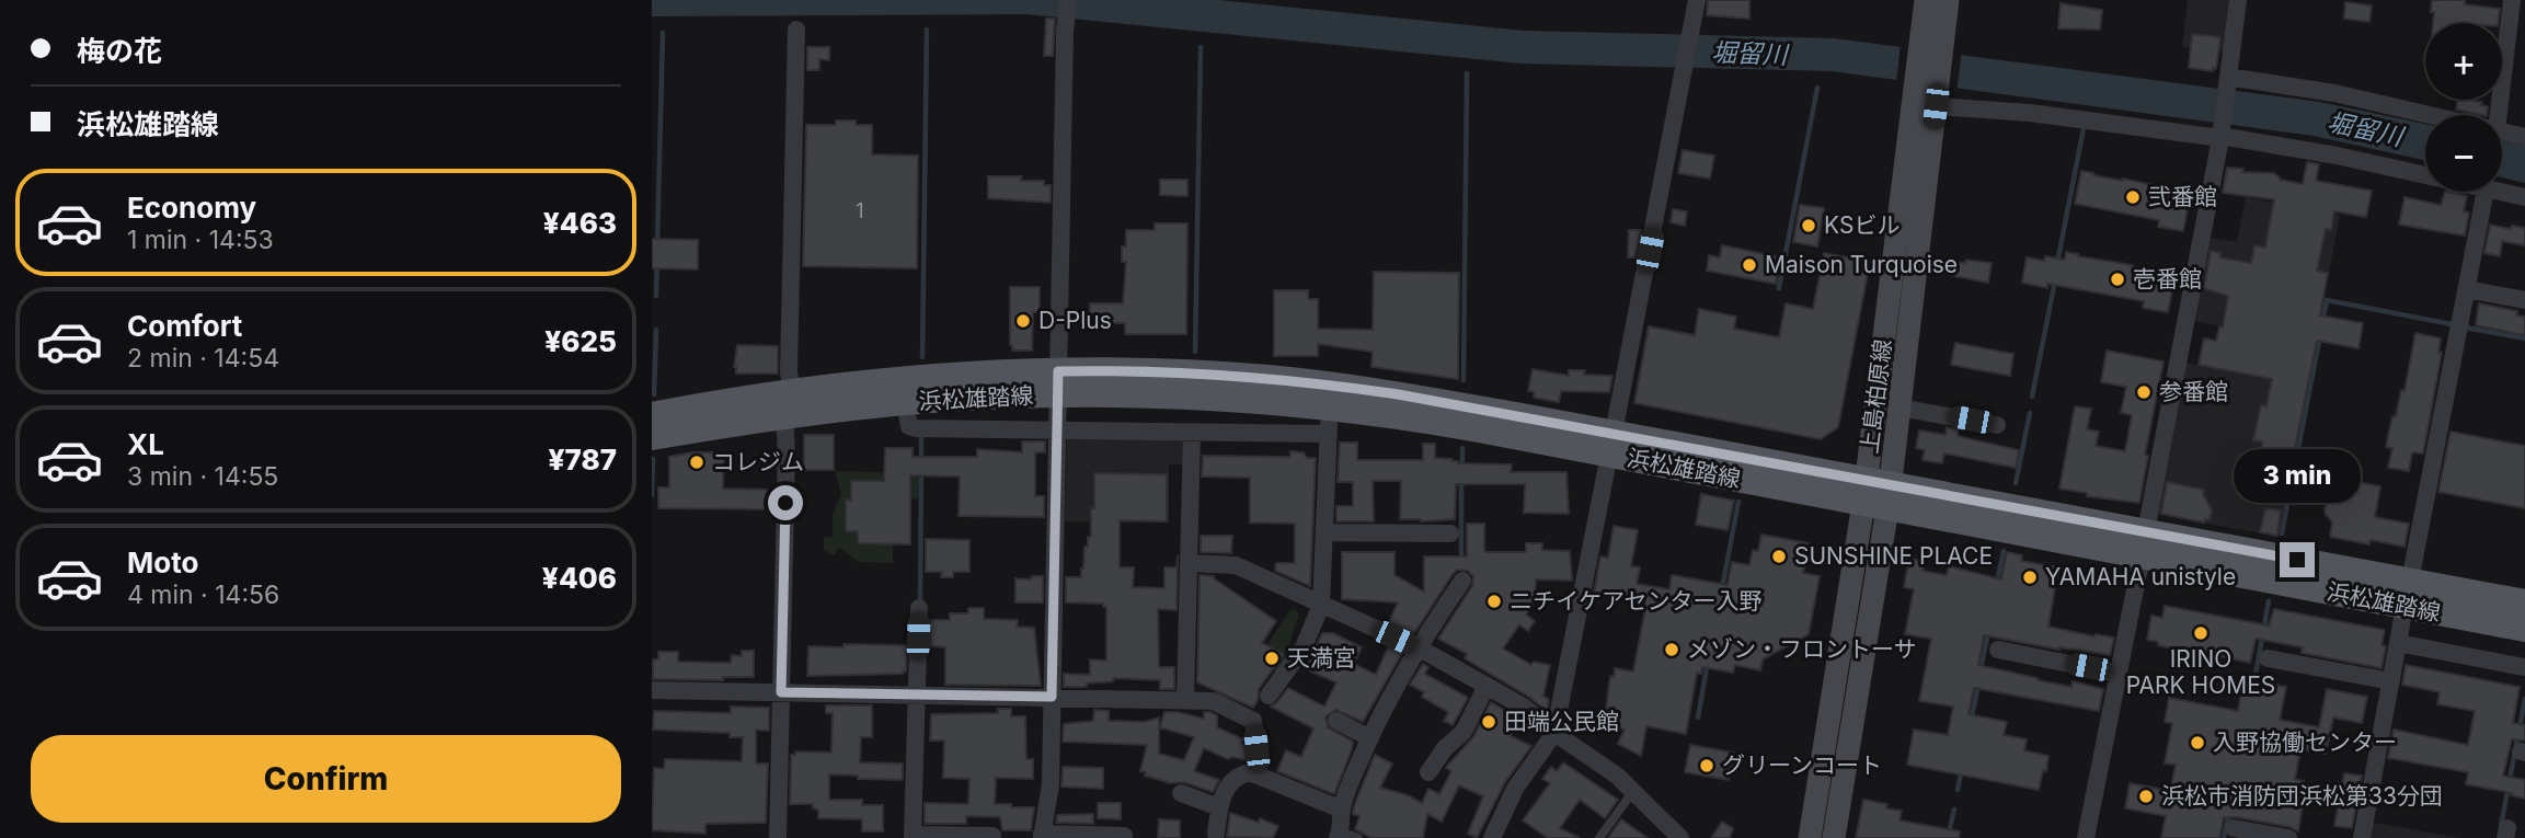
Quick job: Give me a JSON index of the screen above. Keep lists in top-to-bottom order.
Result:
{
  "streets": {
    "main road": ["浜松雄踏線"],
    "street": ["上島柏原線"]
  },
  "crossings": [
    ["上島柏原線", "浜松雄踏線"]
  ],
  "water": ["堀留川"],
  "places": [
    "弐番館",
    "KSビル",
    "Maison Turquoise",
    "壱番館",
    "D-Plus",
    "参番館",
    "コレジム",
    "SUNSHINE PLACE",
    "YAMAHA unistyle",
    "ニチイケアセンター入野",
    "IRINO PARK HOMES",
    "メゾン・フロントーサ",
    "天満宮",
    "田端公民館",
    "入野協働センター",
    "グリーンコート",
    "浜松市消防団浜松第33分団"
  ],
  "house_numbers": ["1"],
  "page": {
    "banner": ["梅の花", "浜松雄踏線"],
    "map_buttons": ["+", "−"],
    "list": [
      {
        "name": "Economy",
        "note": "1 min · 14:53",
        "value": "¥463"
      },
      {
        "name": "Comfort",
        "note": "2 min · 14:54",
        "value": "¥625"
      },
      {
        "name": "XL",
        "note": "3 min · 14:55",
        "value": "¥787"
      },
      {
        "name": "Moto",
        "note": "4 min · 14:56",
        "value": "¥406"
      }
    ],
    "bubble": "3 min",
    "buttons": "Confirm"
  }
}
